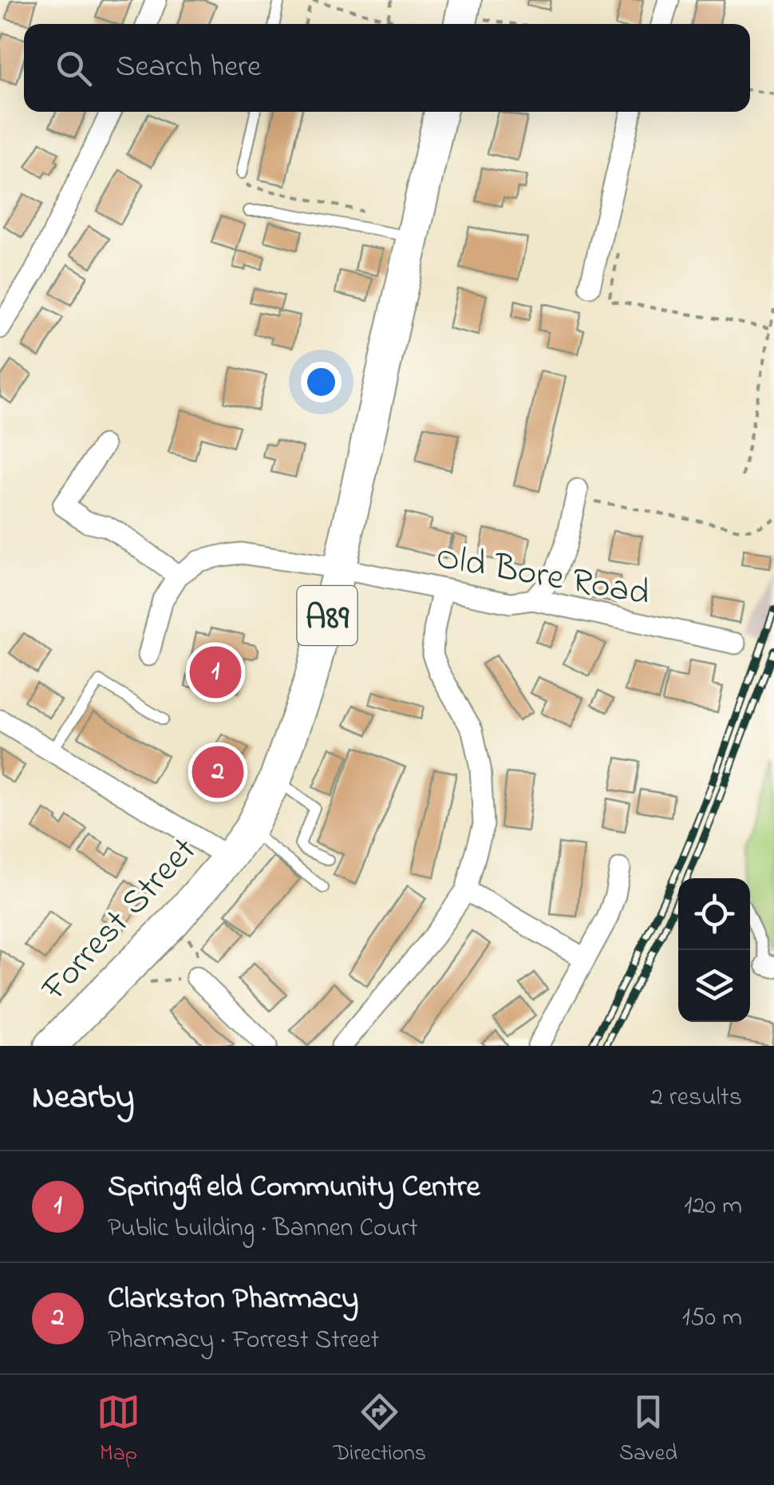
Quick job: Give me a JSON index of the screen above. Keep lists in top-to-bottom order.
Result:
{
  "streets": {
    "main road": ["A89", "Forrest Street"],
    "street": ["Old Bore Road"]
  },
  "crossings": [
    ["Old Bore Road", "Forrest Street"]
  ],
  "page": {
    "search": "Search here",
    "pins": ["1", "2"],
    "heading": ["Nearby", "2 results"],
    "list": [
      {
        "mark": "1",
        "name": "Springfield Community Centre",
        "note": "Public building · Bannen Court",
        "value": "120 m"
      },
      {
        "mark": "2",
        "name": "Clarkston Pharmacy",
        "note": "Pharmacy · Forrest Street",
        "value": "150 m"
      }
    ],
    "nav": ["Map", "Directions", "Saved"]
  }
}
